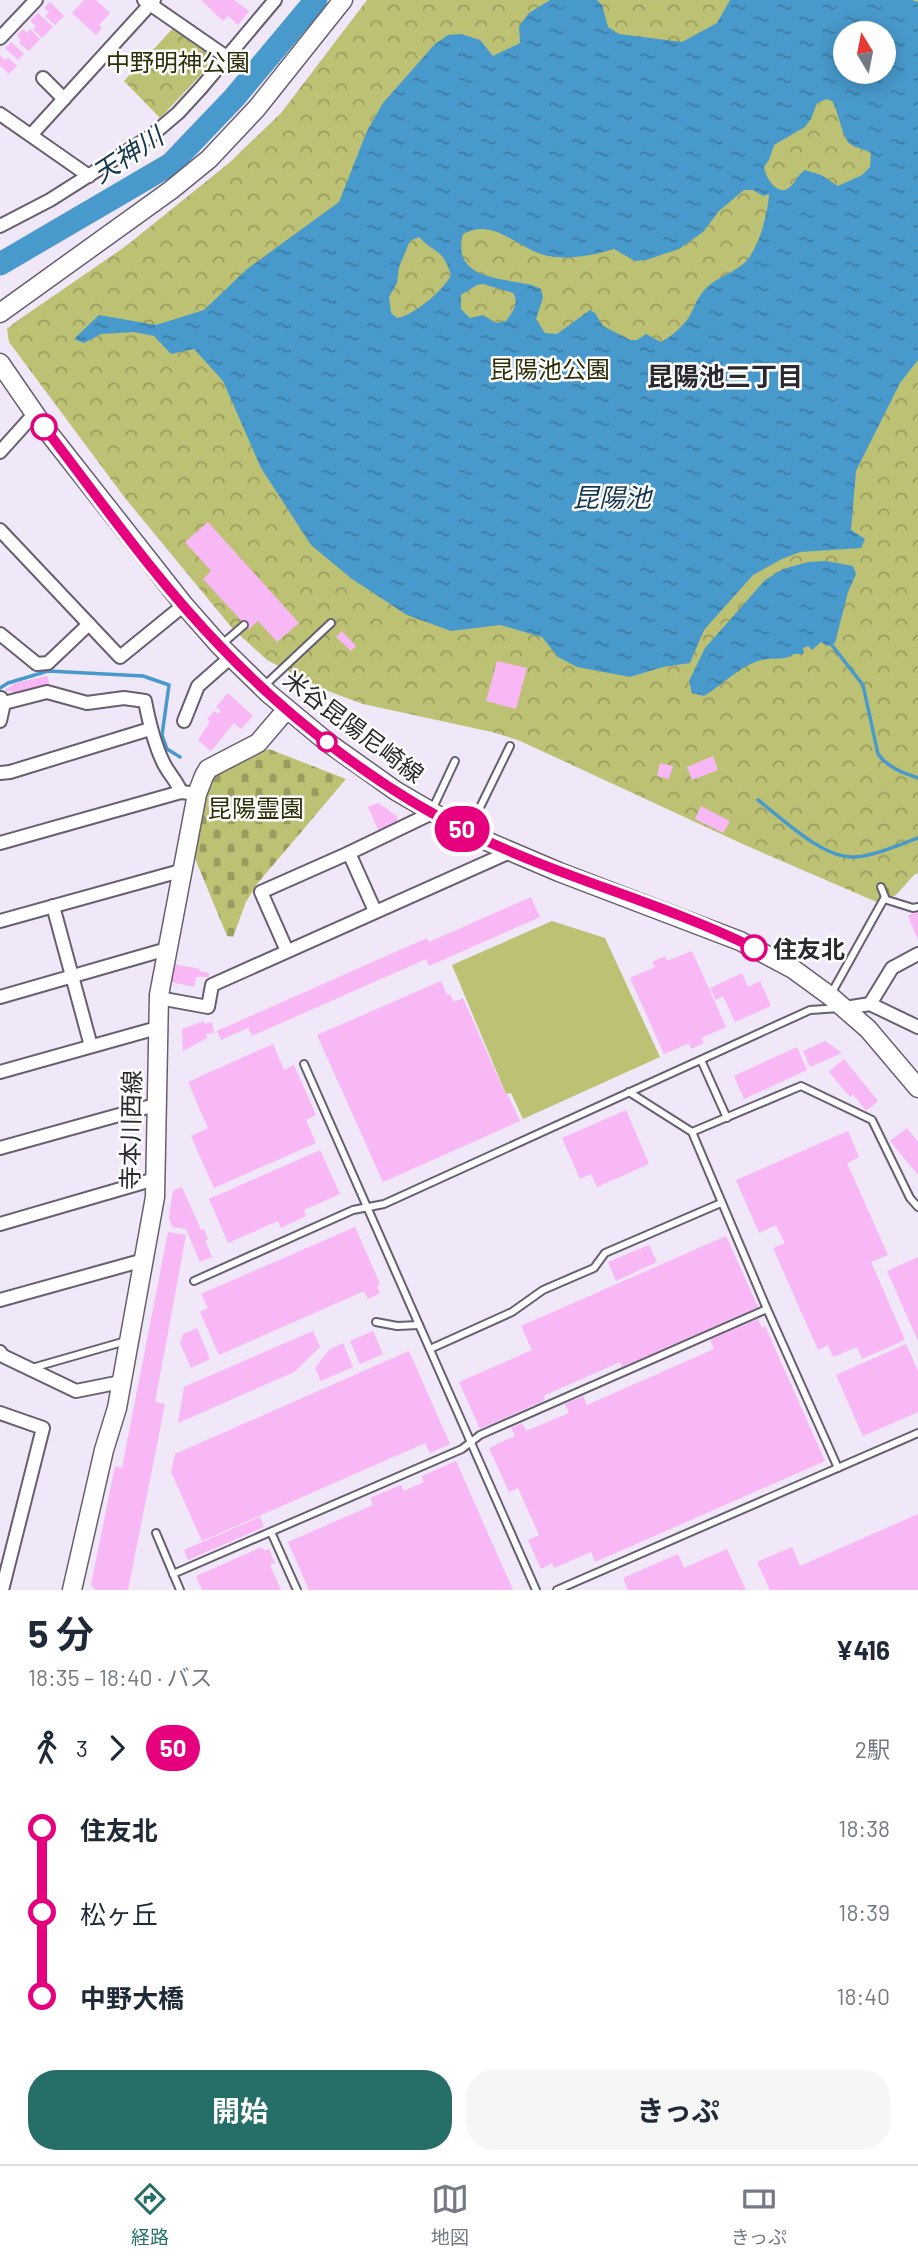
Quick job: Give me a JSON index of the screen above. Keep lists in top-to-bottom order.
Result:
{
  "streets": {
    "main road": ["米谷昆陽尼崎線", "寺本川西線"]
  },
  "crossings": [
    ["米谷昆陽尼崎線", "寺本川西線"]
  ],
  "districts": ["昆陽池三丁目"],
  "water": ["天神川", "昆陽池"],
  "parks": ["中野明神公園", "昆陽池公園", "昆陽霊園"],
  "places": ["住友北"],
  "lines": ["bus line 50"],
  "north": "top",
  "page": {
    "on_map": "50",
    "heading": ["5 分", "18:35 – 18:40 · バス", "¥416"],
    "legs": ["3", "50", "2駅"],
    "list": [
      {
        "name": "住友北",
        "value": "18:38"
      },
      {
        "name": "松ヶ丘",
        "value": "18:39"
      },
      {
        "name": "中野大橋",
        "value": "18:40"
      }
    ],
    "buttons": ["開始", "きっぷ"],
    "tabs": ["経路", "地図", "きっぷ"]
  }
}
